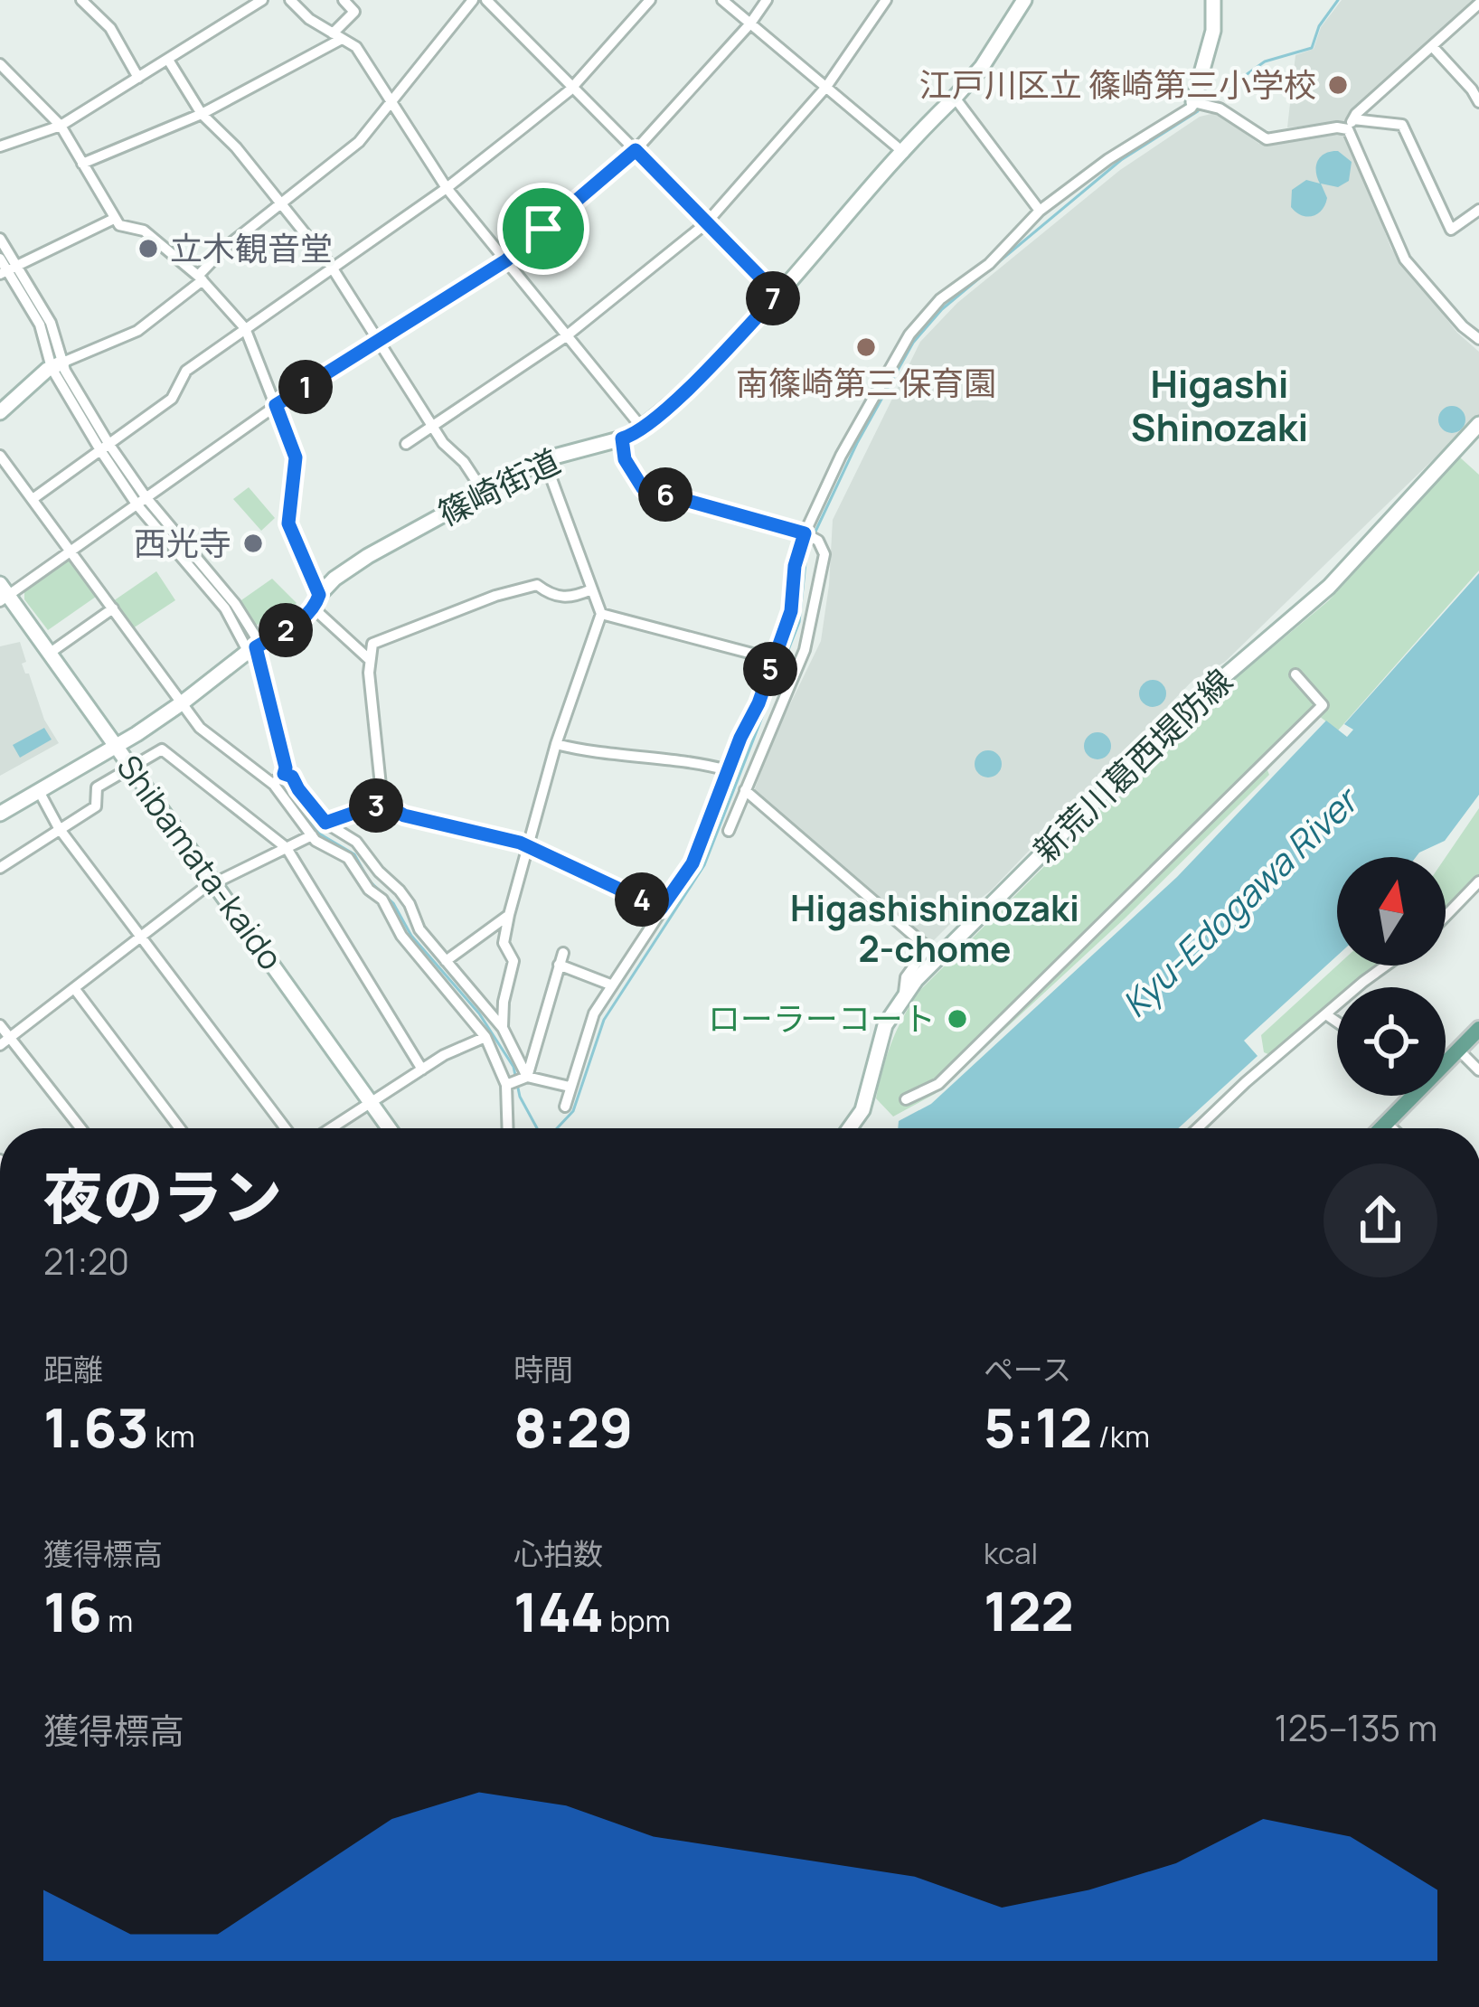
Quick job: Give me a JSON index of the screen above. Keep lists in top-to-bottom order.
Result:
{
  "streets": {
    "main road": ["篠崎街道", "新荒川葛西堤防線", "Shibamata-kaido"]
  },
  "crossings": [
    ["篠崎街道", "Shibamata-kaido"]
  ],
  "districts": ["Higashi Shinozaki", "Higashishinozaki 2-chome"],
  "water": ["Kyu-Edogawa River"],
  "places": [
    "江戸川区立 篠崎第三小学校",
    "立木観音堂",
    "南篠崎第三保育園",
    "西光寺",
    "ローラーコート"
  ],
  "north": "top",
  "page": {
    "pins": [
      "7",
      "1",
      "6",
      "2",
      "5",
      "3",
      "4"
    ],
    "heading": ["夜のラン", "21:20"],
    "stats": [
      ["距離", "1.63 km"],
      ["時間", "8:29"],
      ["ペース", "5:12 /km"],
      ["獲得標高", "16 m"],
      ["心拍数", "144 bpm"],
      ["kcal", "122"]
    ],
    "chart": ["獲得標高", "125–135 m"]
  }
}
